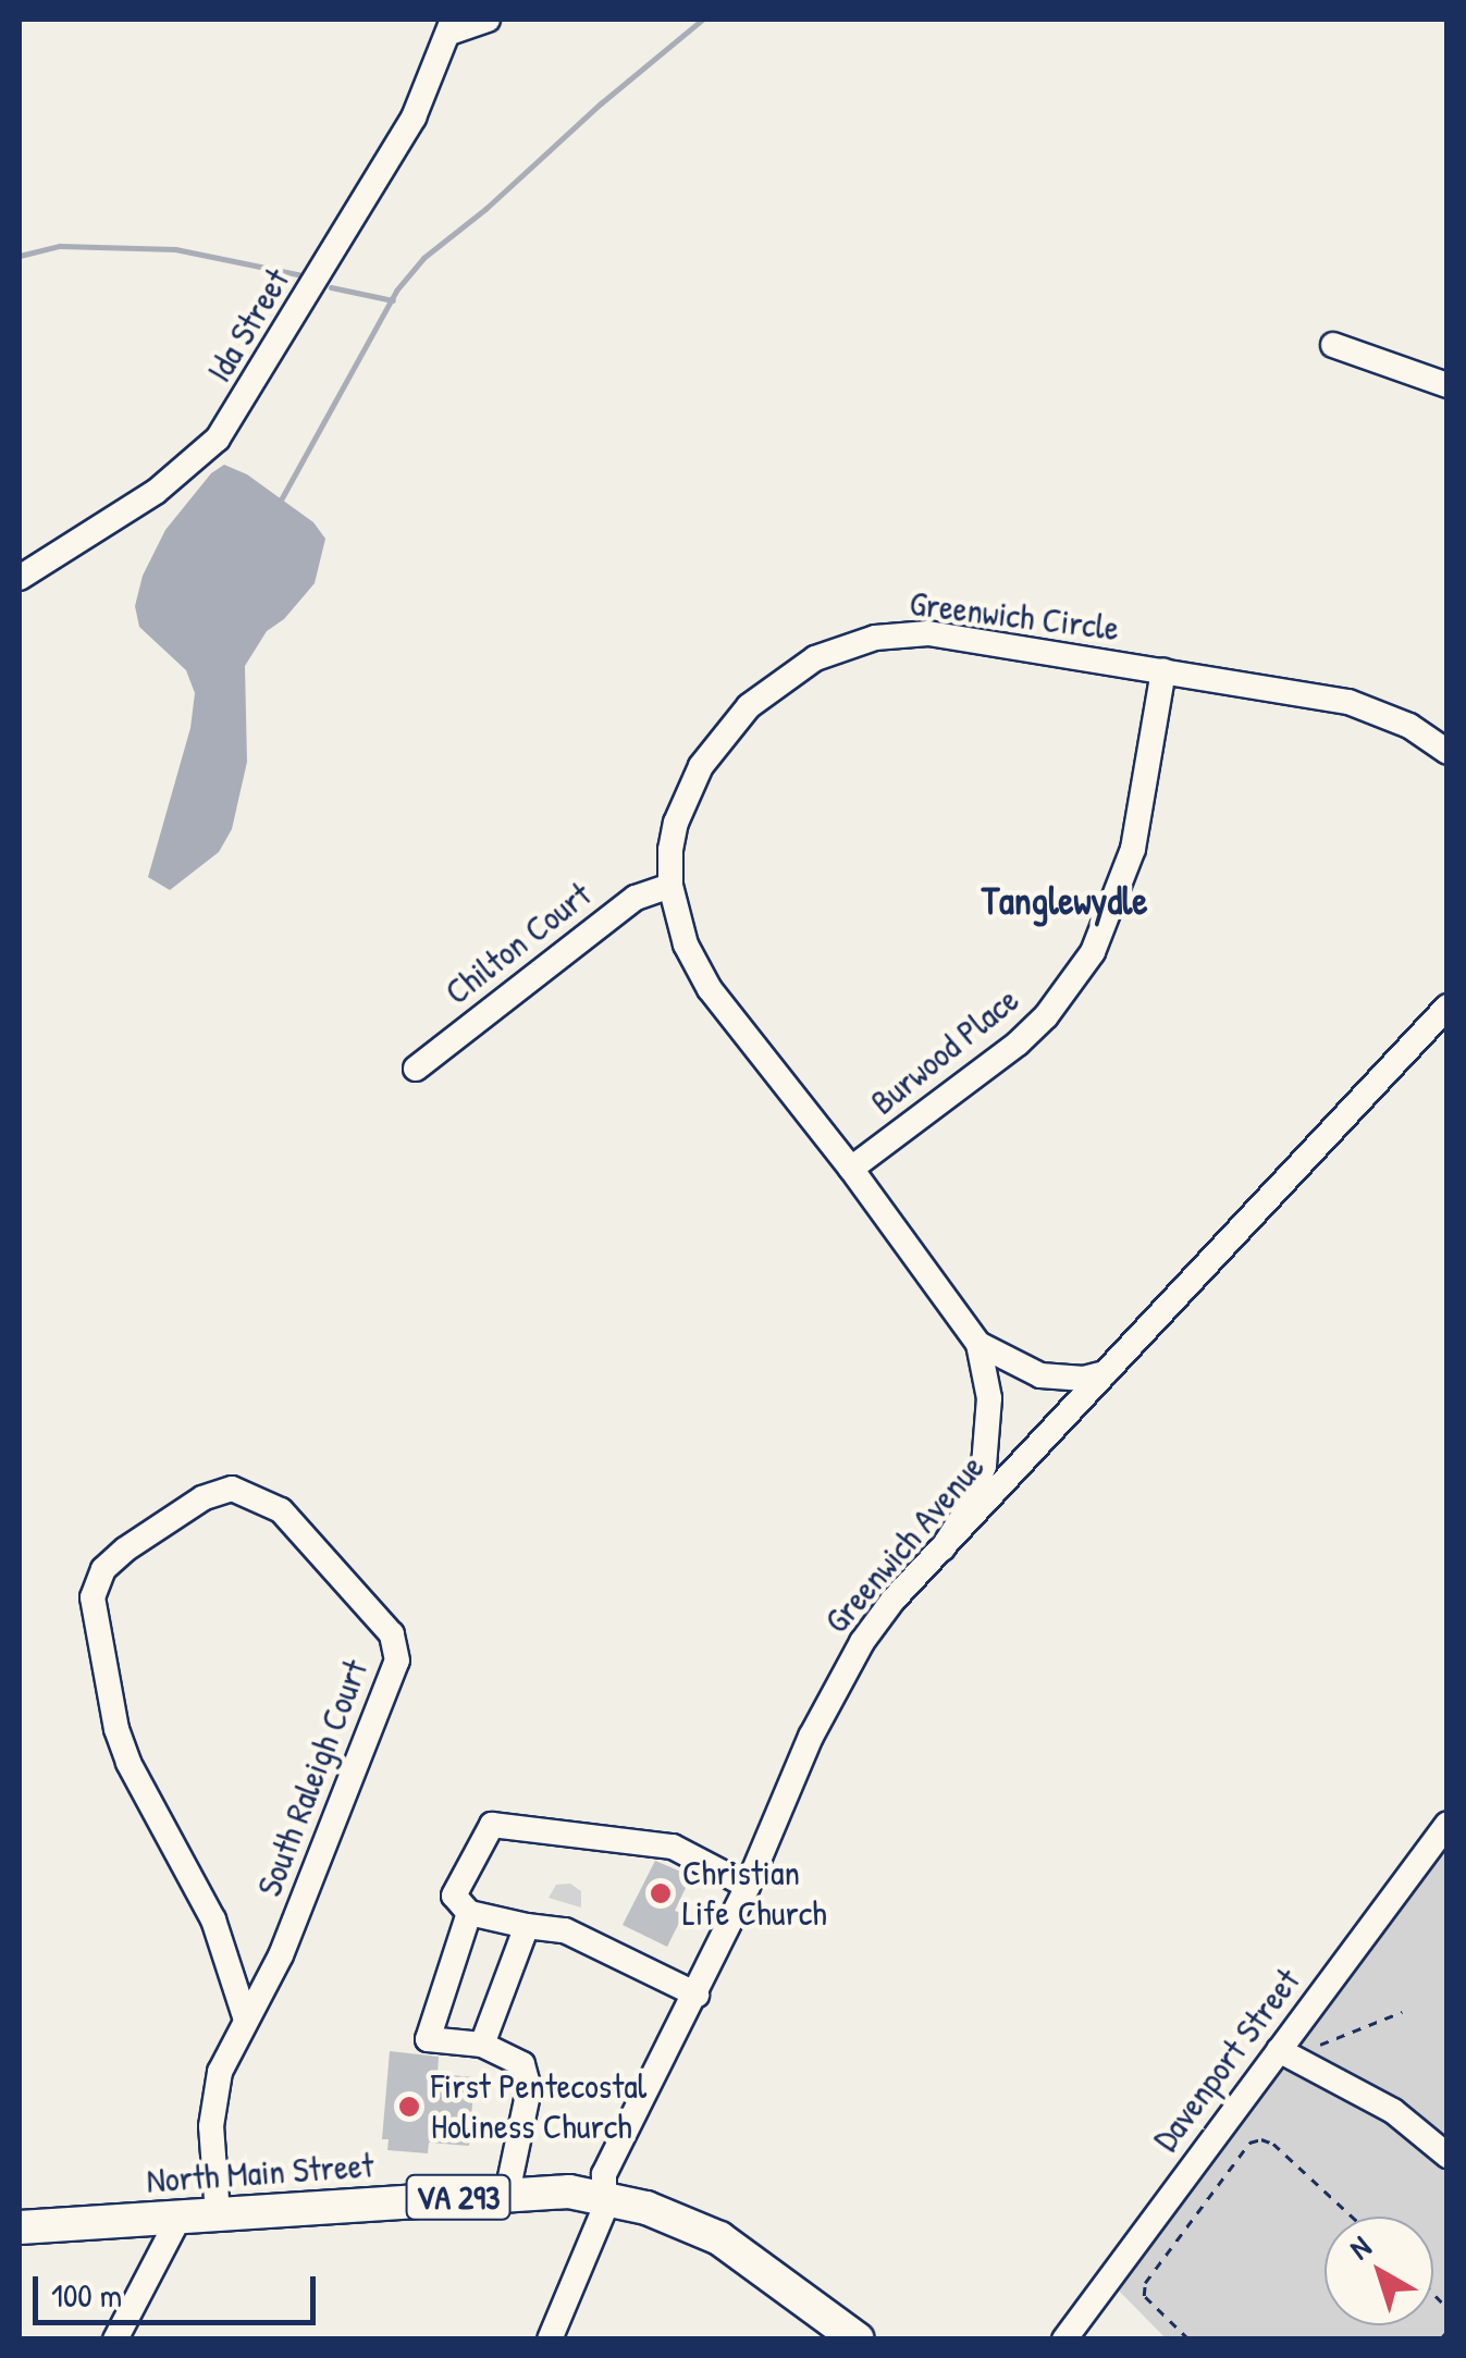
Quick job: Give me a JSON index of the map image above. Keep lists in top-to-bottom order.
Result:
{
  "streets": {
    "main road": ["North Main Street", "VA 293"],
    "street": [
      "Ida Street",
      "Greenwich Circle",
      "Chilton Court",
      "Burwood Place",
      "Greenwich Avenue",
      "South Raleigh Court",
      "Davenport Street"
    ]
  },
  "crossings": [
    ["Greenwich Circle", "Chilton Court"],
    ["Greenwich Circle", "Burwood Place"],
    ["Greenwich Circle", "Greenwich Avenue"],
    ["Greenwich Avenue", "North Main Street"],
    ["South Raleigh Court", "North Main Street"]
  ],
  "districts": ["Tanglewydle"],
  "places": ["Christian Life Church", "First Pentecostal Holiness Church"],
  "scale_bar": "100 m",
  "north": "top left"
}
